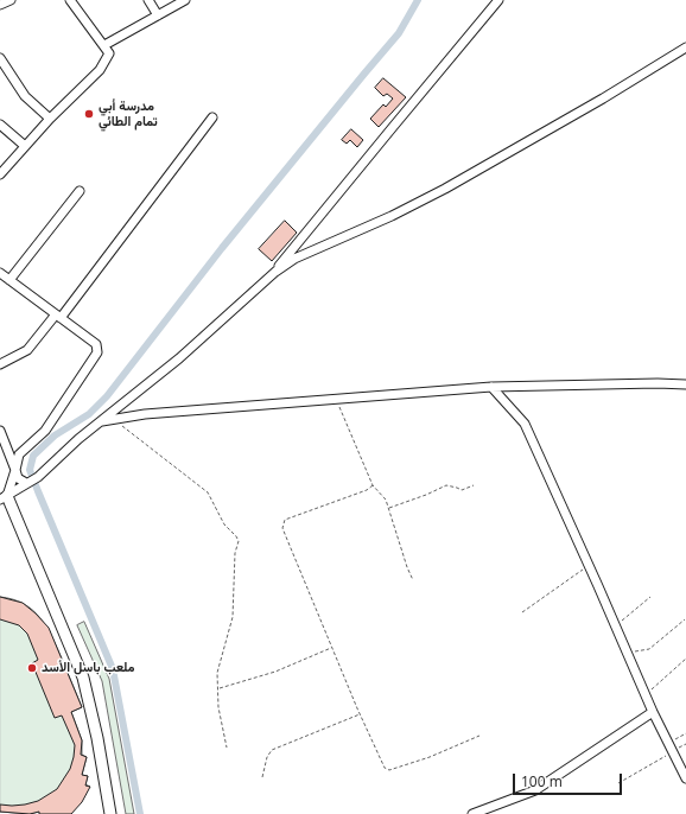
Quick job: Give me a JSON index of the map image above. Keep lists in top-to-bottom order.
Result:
{
  "places": ["مدرسة أبي تمام الطائي", "ملعب باسل الأسد"],
  "scale_bar": "100 m"
}
